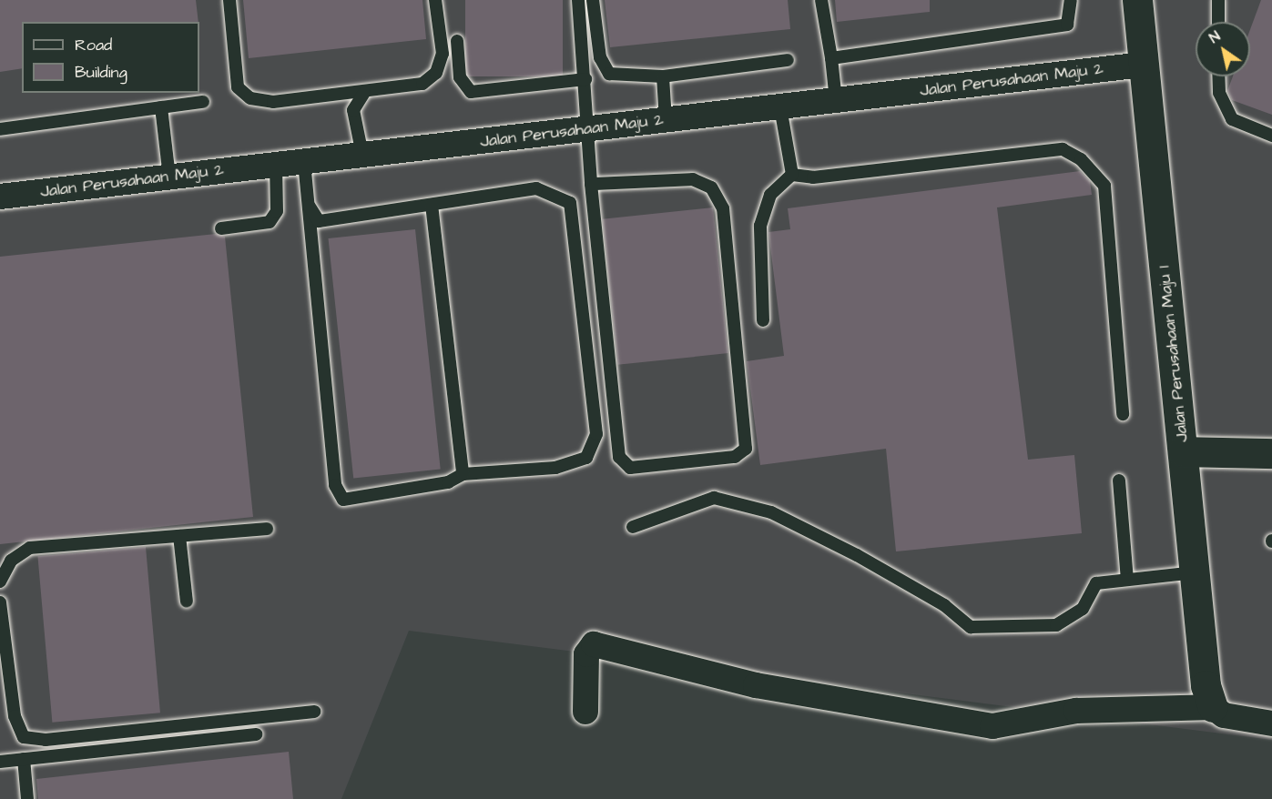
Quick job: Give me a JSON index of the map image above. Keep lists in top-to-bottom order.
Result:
{
  "streets": {
    "street": ["Jalan Perusahaan Maju 2", "Jalan Perusahaan Maju 1"]
  },
  "crossings": [
    ["Jalan Perusahaan Maju 2", "Jalan Perusahaan Maju 1"]
  ],
  "legend": ["Road", "Building"],
  "north": "top left"
}
